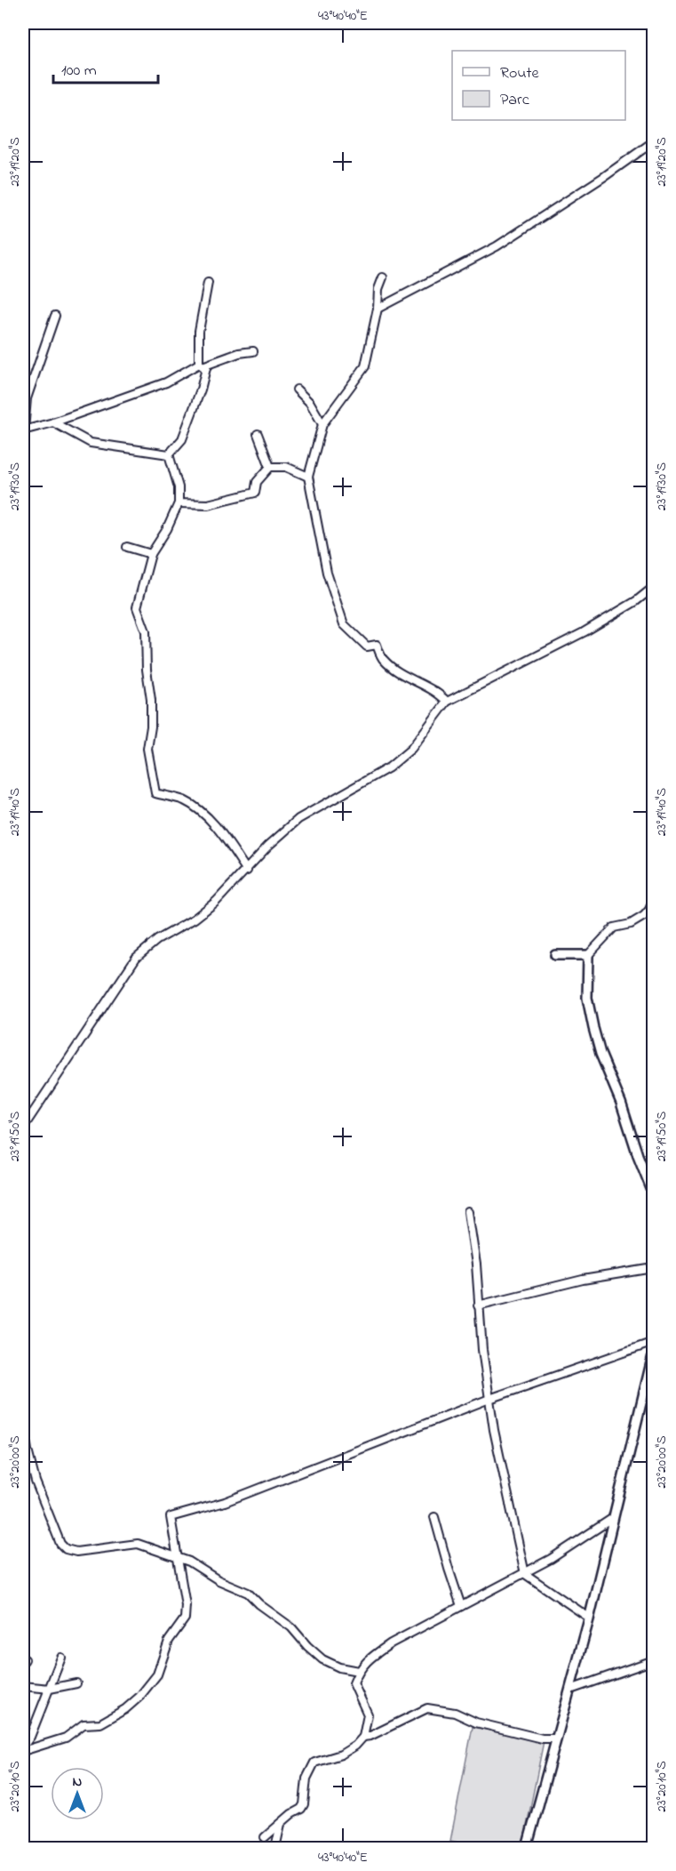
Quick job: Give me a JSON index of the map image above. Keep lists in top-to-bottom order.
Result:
{
  "legend": ["Route", "Parc"],
  "scale_bar": "100 m",
  "north": "top",
  "coordinates": [
    "43°40'40\"E",
    "23°19'20\"S",
    "23°19'30\"S",
    "23°19'40\"S",
    "23°19'50\"S",
    "23°20'00\"S",
    "23°20'10\"S"
  ]
}
